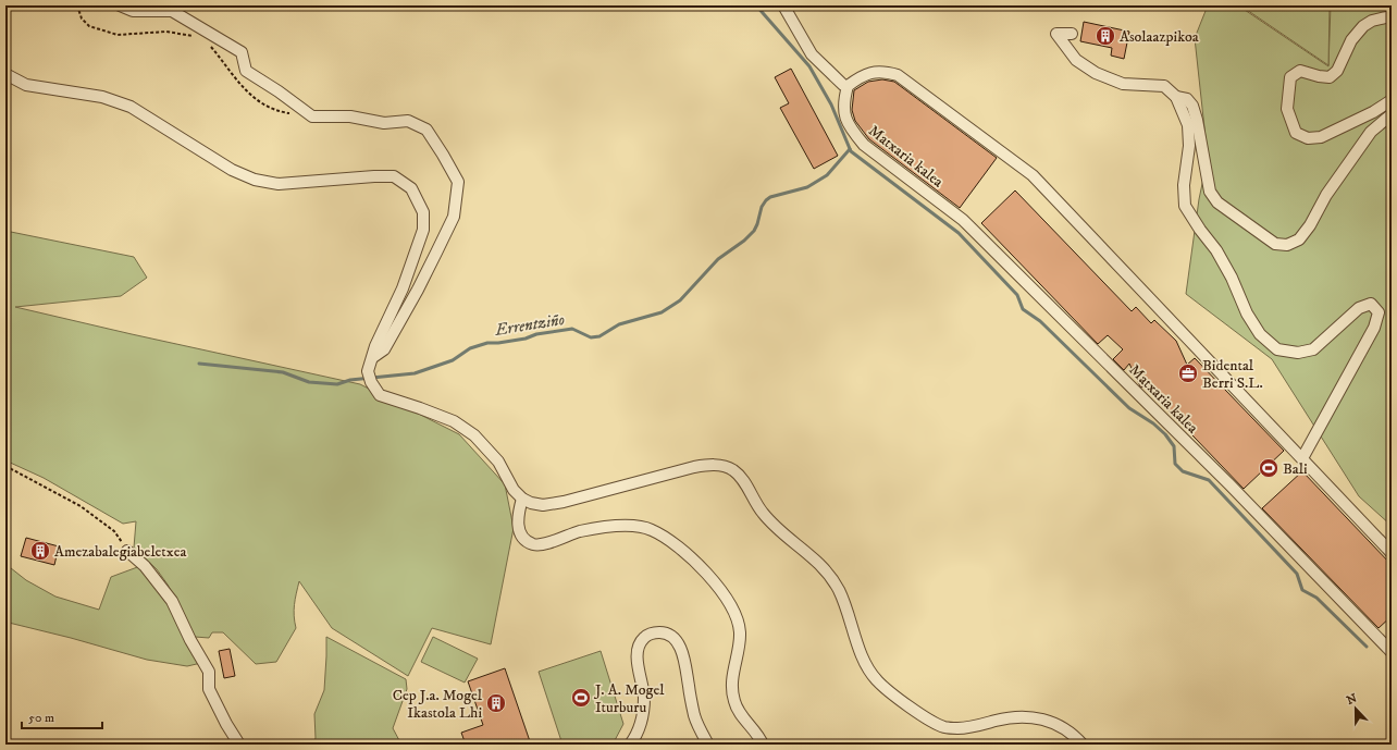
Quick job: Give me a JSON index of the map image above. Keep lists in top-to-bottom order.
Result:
{
  "streets": {
    "street": ["Matxaria kalea"]
  },
  "water": ["Errentziño"],
  "places": {
    "building": ["Asolaazpikoa", "Amezabalegiabeletxea", "Cep J.a. Mogel Ikastola Lhi"],
    "office": ["Bidental Berri S.L."],
    "sports": ["Bali", "J. A. Mogel Iturburu"]
  },
  "scale_bar": "50 m",
  "north": "top"
}
